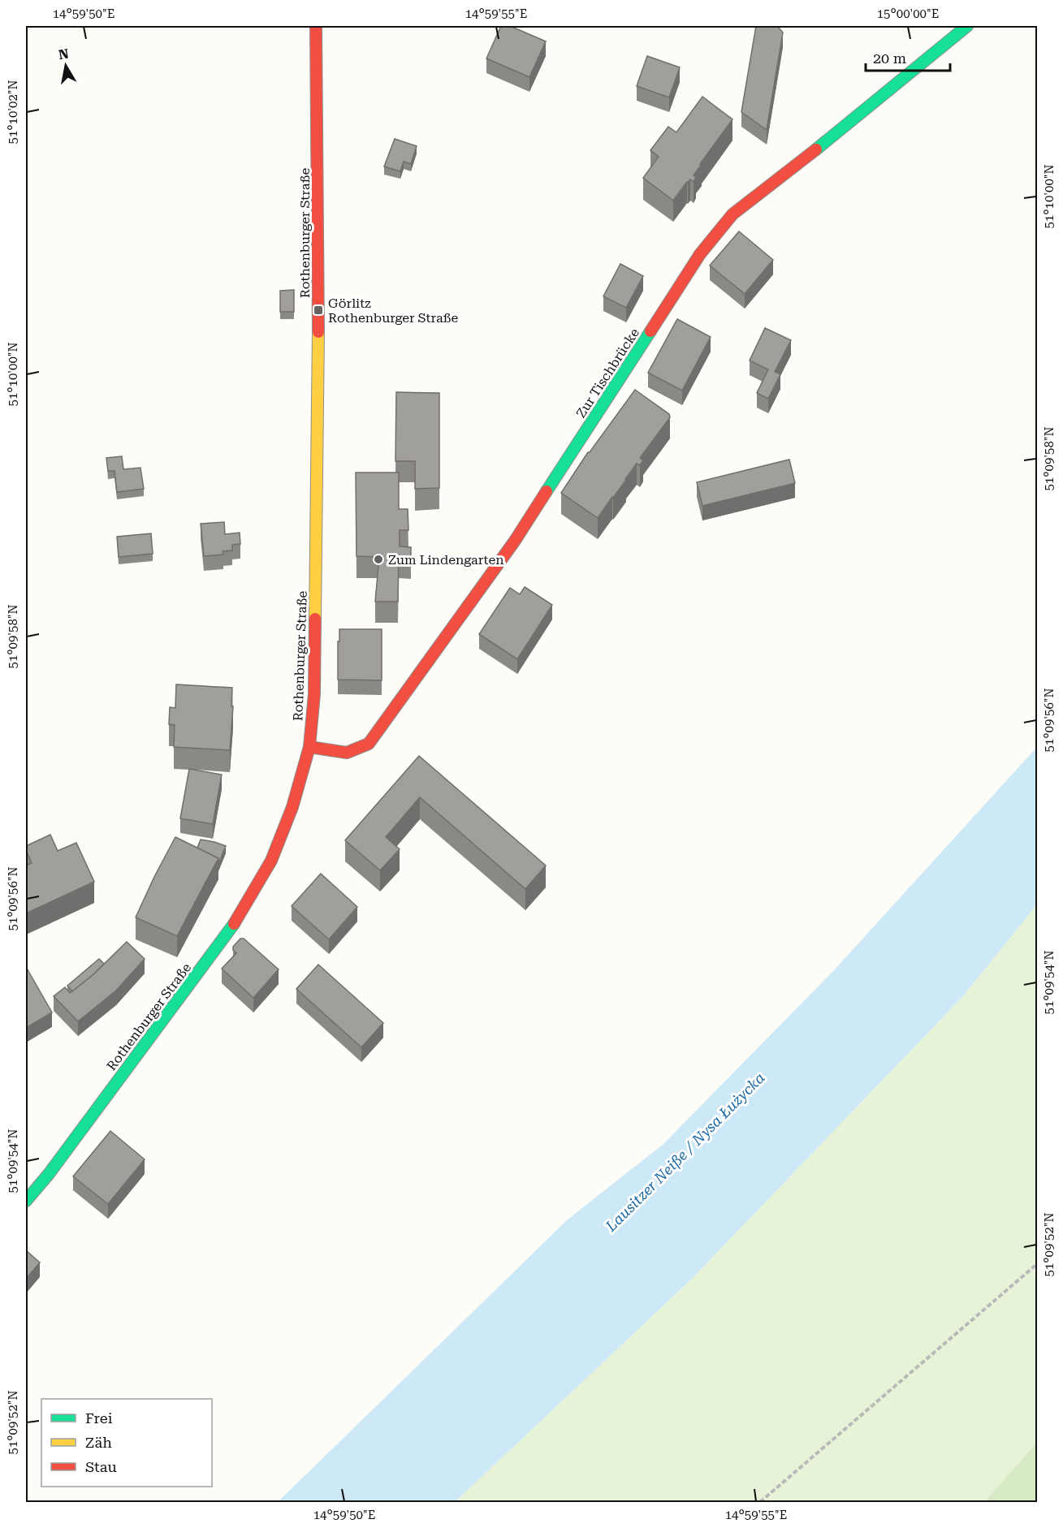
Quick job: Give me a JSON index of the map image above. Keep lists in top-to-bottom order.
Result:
{
  "streets": {
    "street": ["Rothenburger Straße", "Zur Tischbrücke"]
  },
  "crossings": [
    ["Rothenburger Straße", "Zur Tischbrücke"]
  ],
  "water": ["Lausitzer Neiße / Nysa Łużycka"],
  "places": {
    "transit": ["Görlitz Rothenburger Straße"],
    "other": ["Zum Lindengarten"]
  },
  "legend": ["Frei", "Zäh", "Stau"],
  "scale_bar": "20 m",
  "north": "top",
  "coordinates": [
    "14°59'50\"E",
    "14°59'55\"E",
    "15°00'00\"E",
    "51°10'02\"N",
    "51°10'00\"N",
    "51°09'58\"N",
    "51°09'56\"N",
    "51°09'54\"N",
    "51°09'52\"N"
  ]
}
